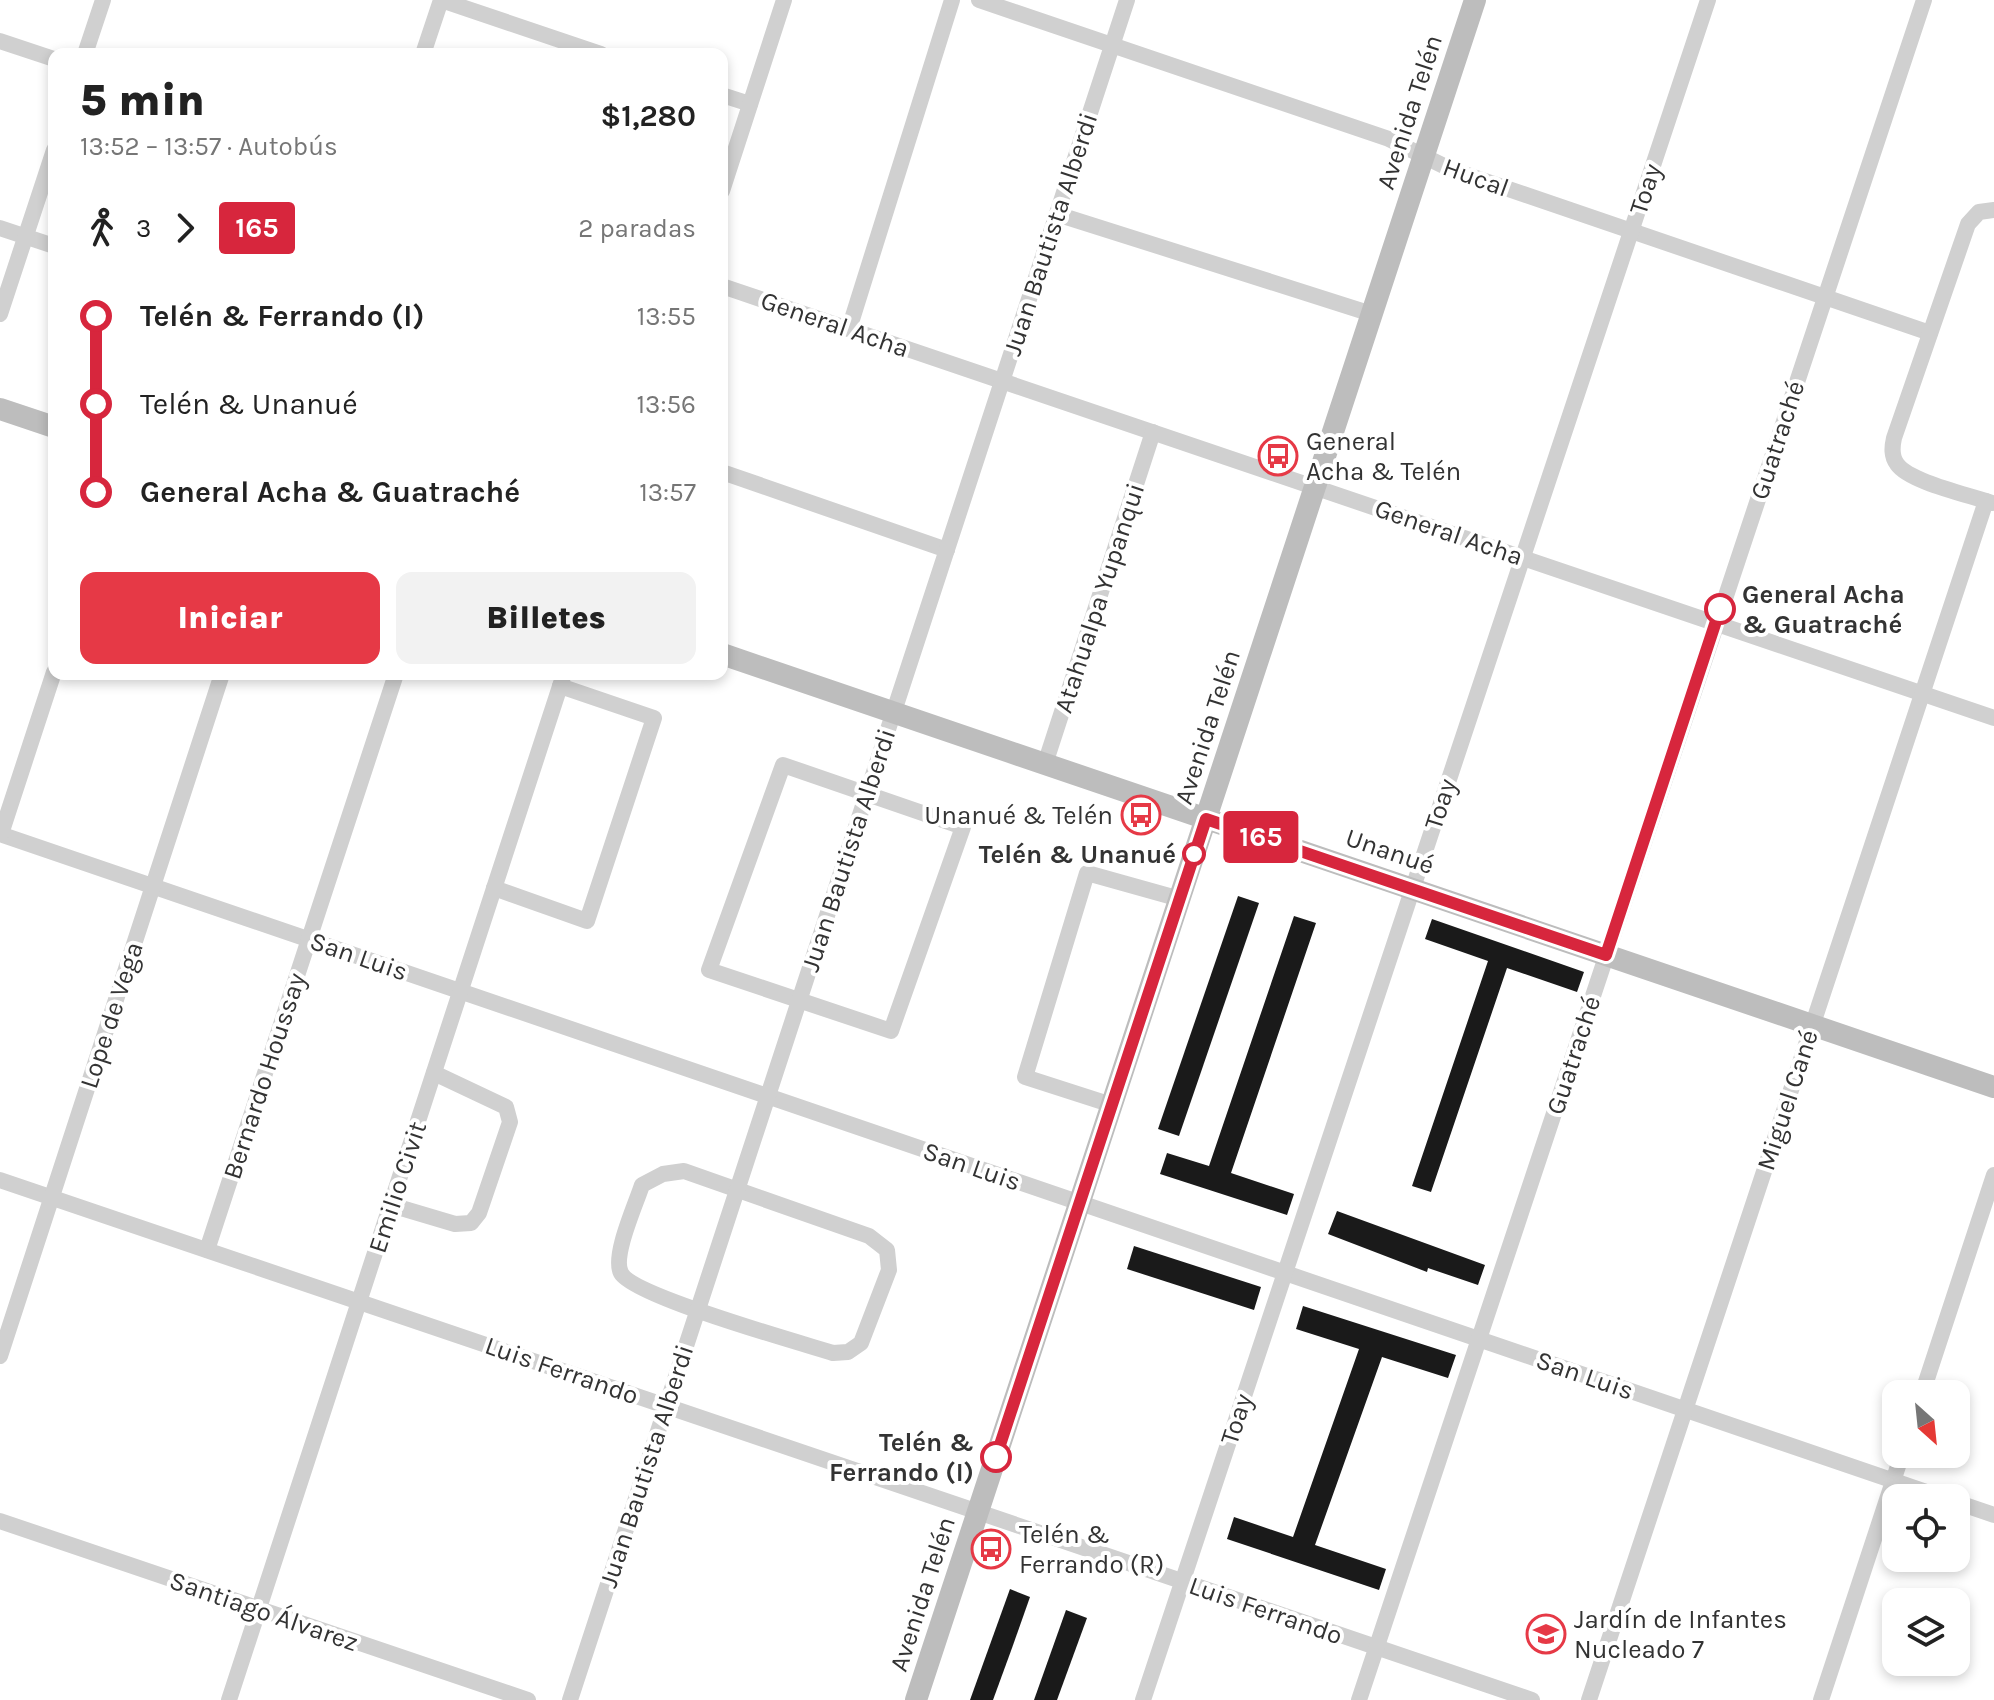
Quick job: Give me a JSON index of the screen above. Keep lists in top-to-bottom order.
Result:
{
  "streets": {
    "main road": ["Avenida Telén", "Unanué"],
    "street": [
      "Hucal",
      "Toay",
      "Juan Bautista Alberdi",
      "General Acha",
      "Guatraché",
      "Atahualpa Yupanqui",
      "San Luis",
      "Lope de Vega",
      "Bernardo Houssay",
      "Miguel Cané",
      "Emilio Civit",
      "Luis Ferrando",
      "Santiago Álvarez"
    ]
  },
  "crossings": [
    ["Avenida Telén", "Hucal"],
    ["Avenida Telén", "General Acha"],
    ["Avenida Telén", "Unanué"],
    ["Avenida Telén", "San Luis"],
    ["Avenida Telén", "Luis Ferrando"],
    ["Hucal", "Toay"],
    ["Hucal", "Juan Bautista Alberdi"],
    ["Hucal", "Guatraché"],
    ["Toay", "General Acha"],
    ["Toay", "Unanué"],
    ["Toay", "San Luis"],
    ["Toay", "Luis Ferrando"],
    ["Juan Bautista Alberdi", "General Acha"],
    ["Juan Bautista Alberdi", "Unanué"],
    ["Juan Bautista Alberdi", "San Luis"],
    ["Juan Bautista Alberdi", "Luis Ferrando"],
    ["General Acha", "Guatraché"],
    ["General Acha", "Atahualpa Yupanqui"],
    ["General Acha", "Miguel Cané"],
    ["Guatraché", "Unanué"],
    ["Guatraché", "San Luis"],
    ["Guatraché", "Luis Ferrando"],
    ["Atahualpa Yupanqui", "Unanué"],
    ["Unanué", "Miguel Cané"],
    ["San Luis", "Lope de Vega"],
    ["San Luis", "Bernardo Houssay"],
    ["San Luis", "Miguel Cané"],
    ["San Luis", "Emilio Civit"],
    ["Lope de Vega", "Luis Ferrando"],
    ["Bernardo Houssay", "Luis Ferrando"],
    ["Emilio Civit", "Luis Ferrando"],
    ["Emilio Civit", "Santiago Álvarez"]
  ],
  "places": {
    "bus stop": ["General Acha & Telén", "Unanué & Telén", "Telén & Ferrando (R)"],
    "other": ["General Acha & Guatraché", "Telén & Unanué", "Telén & Ferrando (I)"],
    "school or university": ["Jardín de Infantes Nucleado 7"]
  },
  "lines": ["bus line 165"],
  "north": "bottom right",
  "page": {
    "on_map": "165",
    "heading": ["5 min", "13:52 – 13:57 · Autobús", "$1,280"],
    "legs": ["3", "165", "2 paradas"],
    "list": [
      {
        "name": "Telén & Ferrando (I)",
        "value": "13:55"
      },
      {
        "name": "Telén & Unanué",
        "value": "13:56"
      },
      {
        "name": "General Acha & Guatraché",
        "value": "13:57"
      }
    ],
    "buttons": ["Iniciar", "Billetes"]
  }
}
